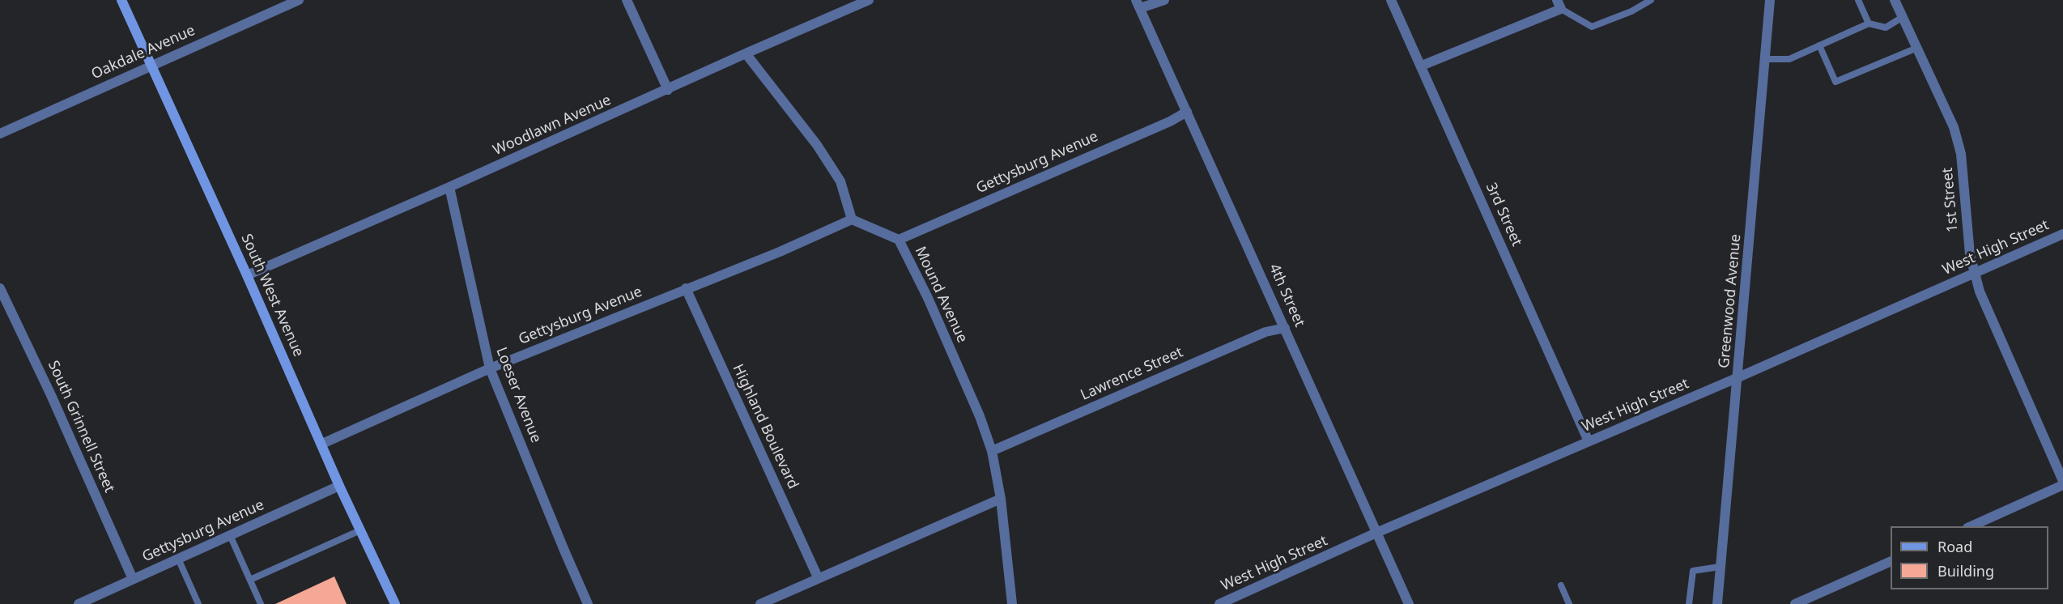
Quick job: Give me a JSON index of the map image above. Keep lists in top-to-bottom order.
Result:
{
  "streets": {
    "main road": ["South West Avenue"],
    "street": [
      "Oakdale Avenue",
      "Woodlawn Avenue",
      "Gettysburg Avenue",
      "1st Street",
      "3rd Street",
      "West High Street",
      "Mound Avenue",
      "4th Street",
      "Greenwood Avenue",
      "Lawrence Street",
      "Loeser Avenue",
      "South Grinnell Street",
      "Highland Boulevard"
    ]
  },
  "crossings": [
    ["Oakdale Avenue", "South West Avenue"],
    ["Woodlawn Avenue", "South West Avenue"],
    ["Woodlawn Avenue", "Loeser Avenue"],
    ["Gettysburg Avenue", "Mound Avenue"],
    ["Gettysburg Avenue", "South West Avenue"],
    ["Gettysburg Avenue", "4th Street"],
    ["Gettysburg Avenue", "Loeser Avenue"],
    ["Gettysburg Avenue", "South Grinnell Street"],
    ["Gettysburg Avenue", "Highland Boulevard"],
    ["1st Street", "West High Street"],
    ["3rd Street", "West High Street"],
    ["West High Street", "4th Street"],
    ["West High Street", "Greenwood Avenue"],
    ["Mound Avenue", "Lawrence Street"],
    ["4th Street", "Lawrence Street"]
  ],
  "legend": ["Road", "Building"]
}
